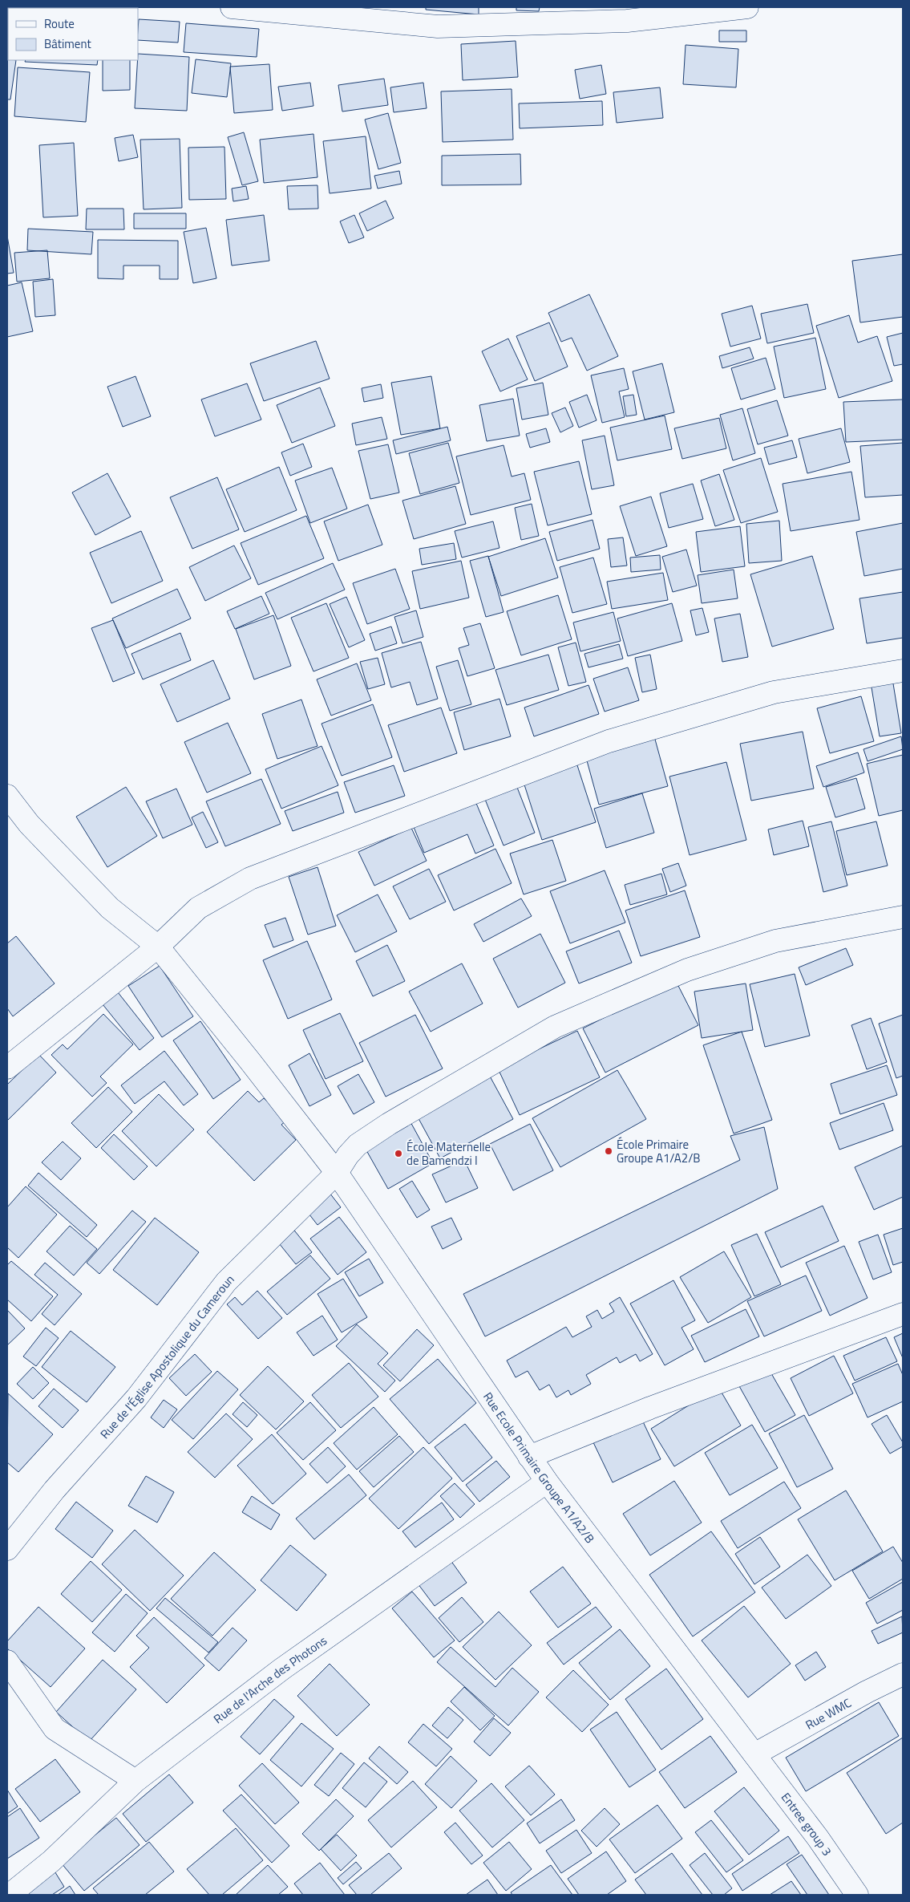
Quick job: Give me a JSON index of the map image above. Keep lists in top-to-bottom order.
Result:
{
  "streets": {
    "street": [
      "Rue de l'Église Apostolique du Cameroun",
      "Rue Ecole Primaire Groupe A1/A2/B",
      "Rue de l'Arche des Photons",
      "Rue WMC",
      "Entree group 3"
    ]
  },
  "crossings": [
    ["Rue de l'Église Apostolique du Cameroun", "Rue Ecole Primaire Groupe A1/A2/B"],
    ["Rue Ecole Primaire Groupe A1/A2/B", "Rue de l'Arche des Photons"],
    ["Rue Ecole Primaire Groupe A1/A2/B", "Rue WMC"],
    ["Rue Ecole Primaire Groupe A1/A2/B", "Entree group 3"],
    ["Rue WMC", "Entree group 3"]
  ],
  "places": ["École Primaire Groupe A1/A2/B", "École Maternelle de Bamendzi I"],
  "legend": ["Route", "Bâtiment"]
}
